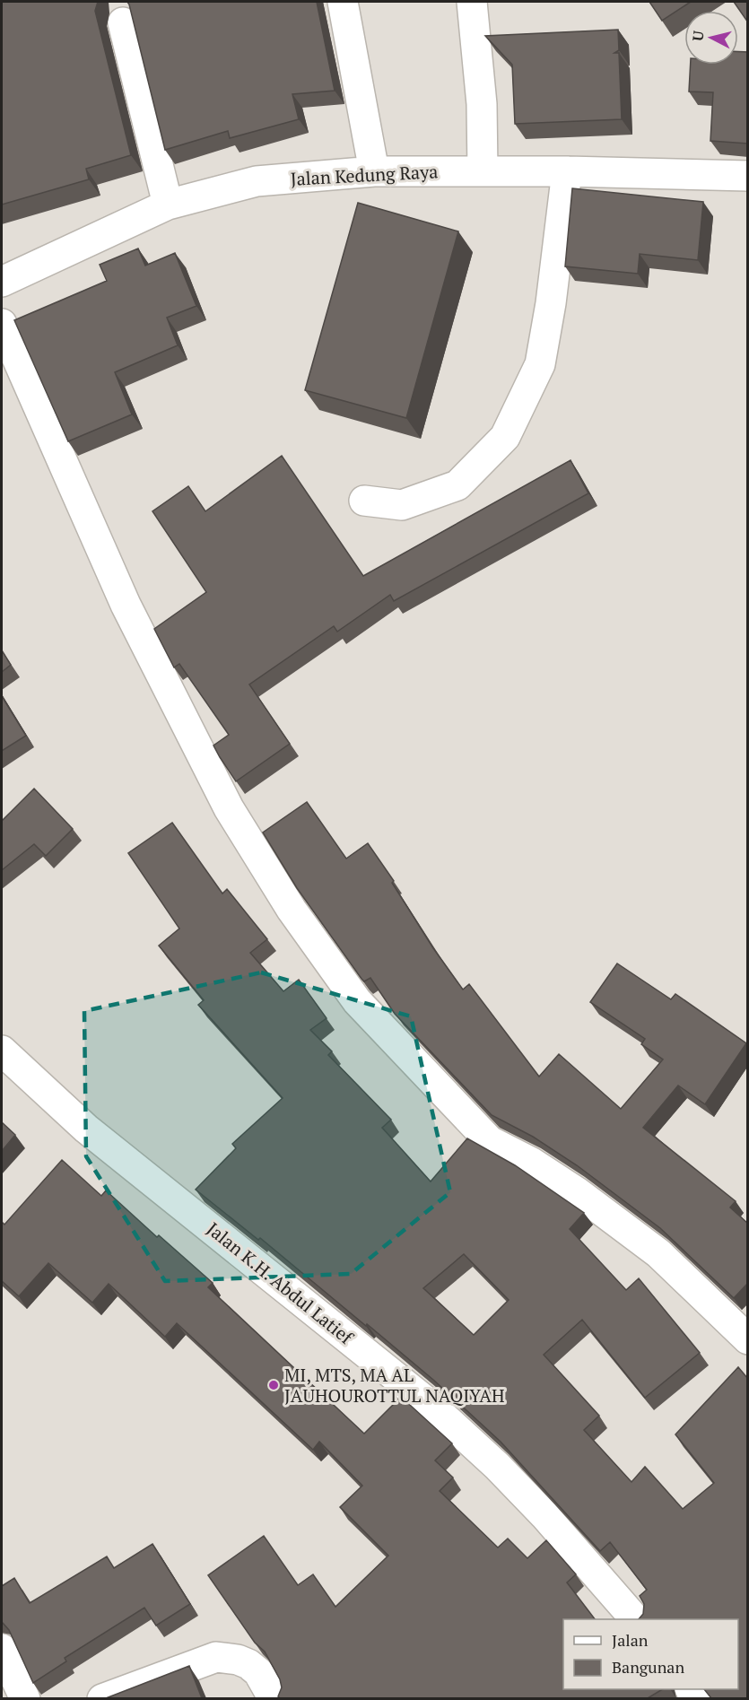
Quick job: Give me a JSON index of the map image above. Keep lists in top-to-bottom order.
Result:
{
  "streets": {
    "street": ["Jalan Kedung Raya", "Jalan K.H. Abdul Latief"]
  },
  "places": ["MI, MTS, MA AL JAUHOUROTTUL NAQIYAH"],
  "legend": ["Jalan", "Bangunan"],
  "north": "left"
}
